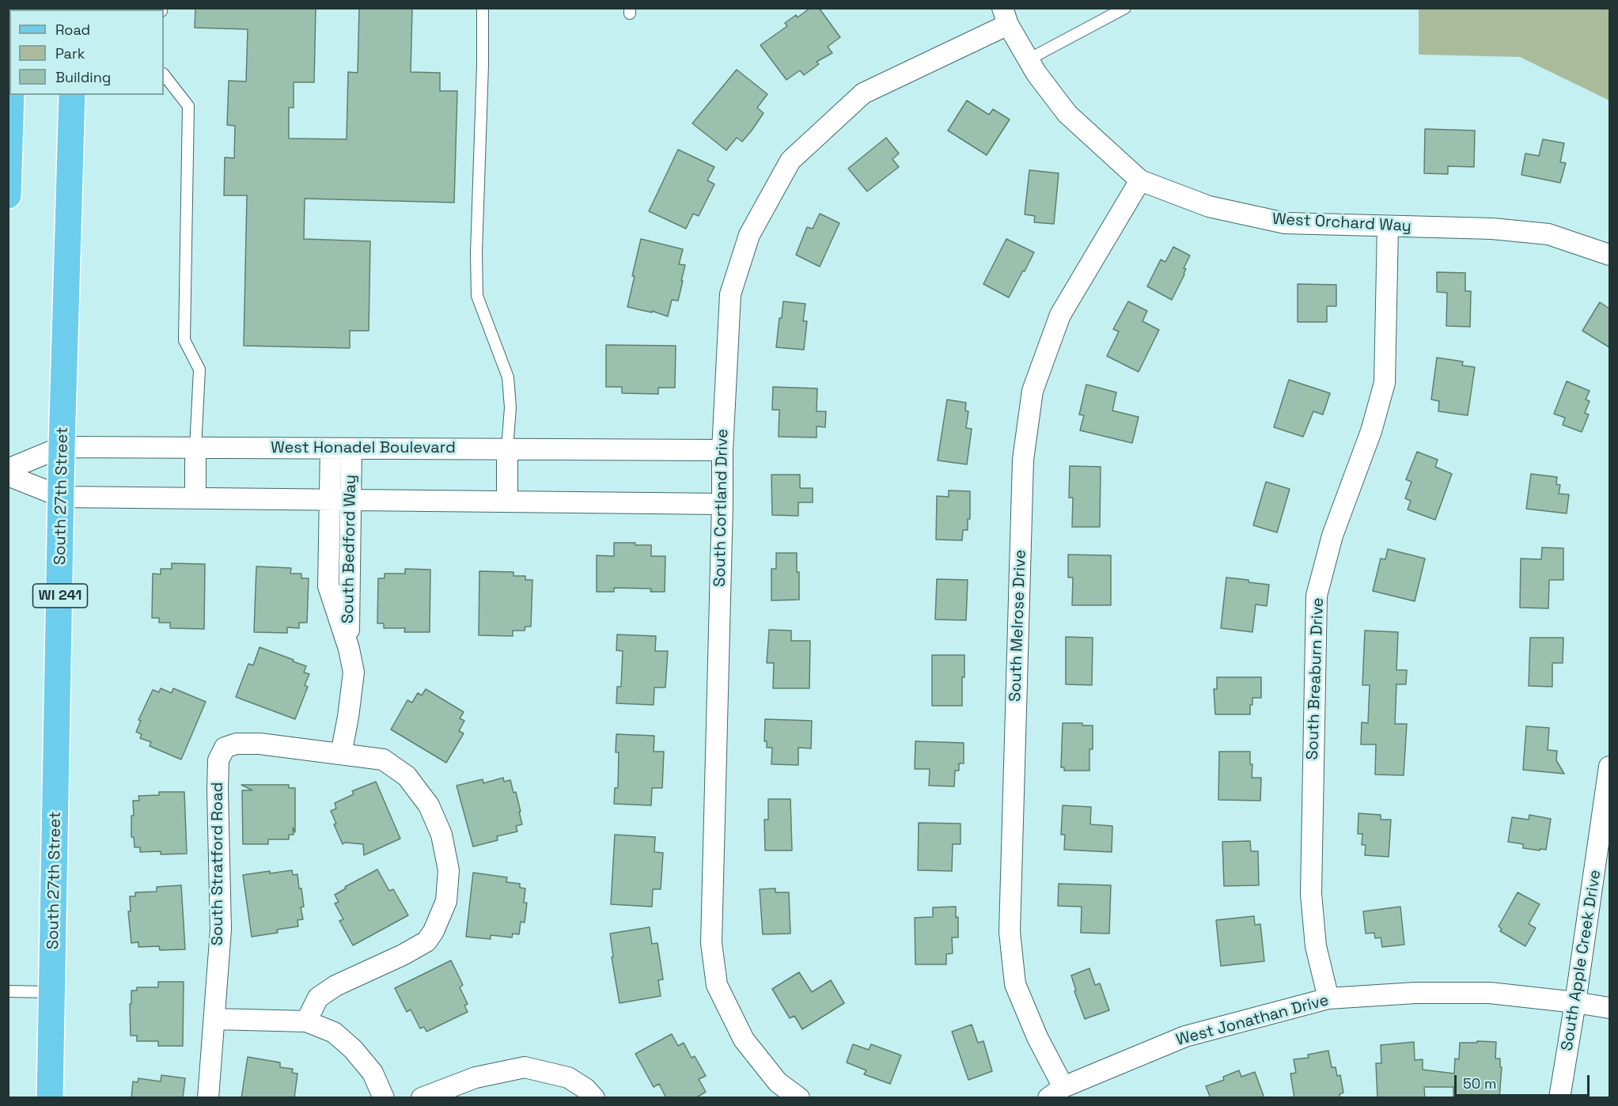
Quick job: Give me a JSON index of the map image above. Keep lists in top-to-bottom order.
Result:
{
  "streets": {
    "main road": ["South 27th Street", "WI 241"],
    "street": [
      "West Orchard Way",
      "West Honadel Boulevard",
      "South Cortland Drive",
      "South Bedford Way",
      "South Melrose Drive",
      "South Breaburn Drive",
      "South Stratford Road",
      "South Apple Creek Drive",
      "West Jonathan Drive"
    ]
  },
  "crossings": [
    ["West Orchard Way", "South Cortland Drive"],
    ["West Orchard Way", "South Melrose Drive"],
    ["West Orchard Way", "South Breaburn Drive"],
    ["West Honadel Boulevard", "South 27th Street"],
    ["West Honadel Boulevard", "South Cortland Drive"],
    ["West Honadel Boulevard", "South Bedford Way"],
    ["South Bedford Way", "South Stratford Road"],
    ["South Melrose Drive", "West Jonathan Drive"],
    ["South Breaburn Drive", "West Jonathan Drive"],
    ["South Apple Creek Drive", "West Jonathan Drive"]
  ],
  "legend": ["Road", "Park", "Building"],
  "scale_bar": "50 m"
}
